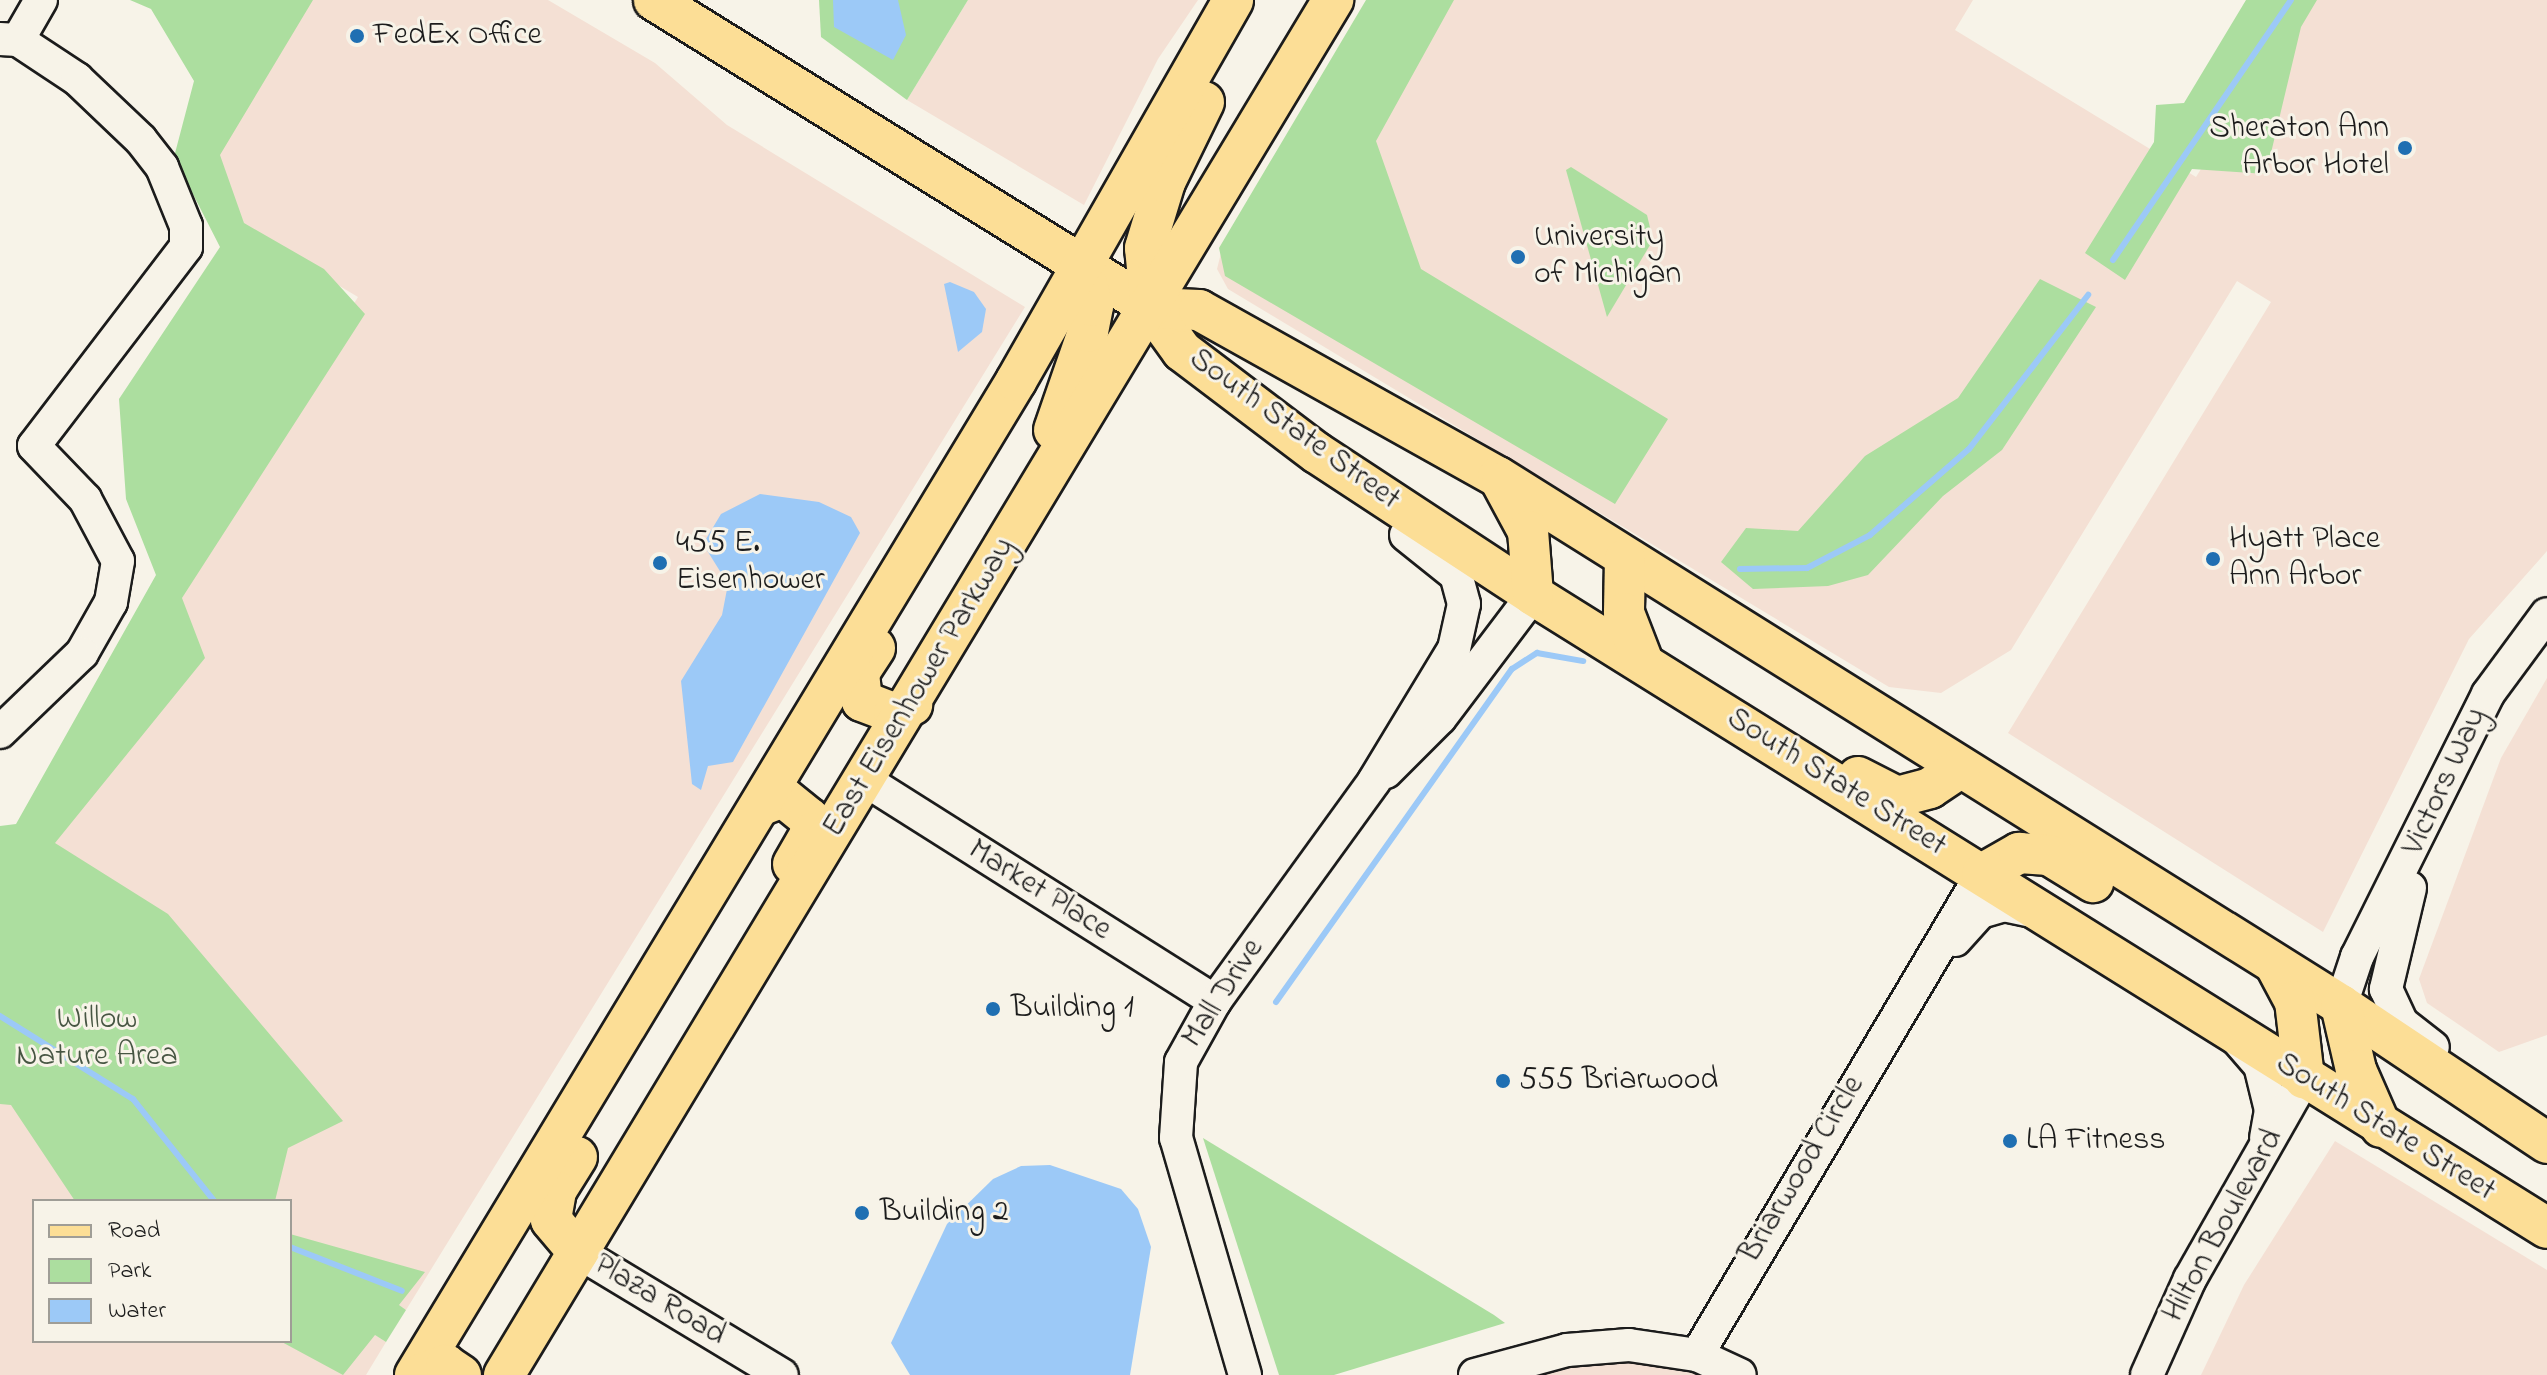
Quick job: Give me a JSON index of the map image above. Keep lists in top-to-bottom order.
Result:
{
  "streets": {
    "main road": ["South State Street", "East Eisenhower Parkway"],
    "street": [
      "Victors Way",
      "Market Place",
      "Mall Drive",
      "Briarwood Circle",
      "Hilton Boulevard",
      "Plaza Road"
    ]
  },
  "crossings": [
    ["South State Street", "East Eisenhower Parkway"],
    ["South State Street", "Victors Way"],
    ["South State Street", "Mall Drive"],
    ["South State Street", "Hilton Boulevard"],
    ["East Eisenhower Parkway", "Market Place"],
    ["East Eisenhower Parkway", "Plaza Road"],
    ["Market Place", "Mall Drive"]
  ],
  "parks": ["Willow Nature Area"],
  "places": [
    "FedEx Office",
    "Sheraton Ann Arbor Hotel",
    "University of Michigan",
    "Hyatt Place Ann Arbor",
    "455 E. Eisenhower",
    "Building 1",
    "555 Briarwood",
    "LA Fitness",
    "Building 2"
  ],
  "legend": ["Road", "Park", "Water"]
}
